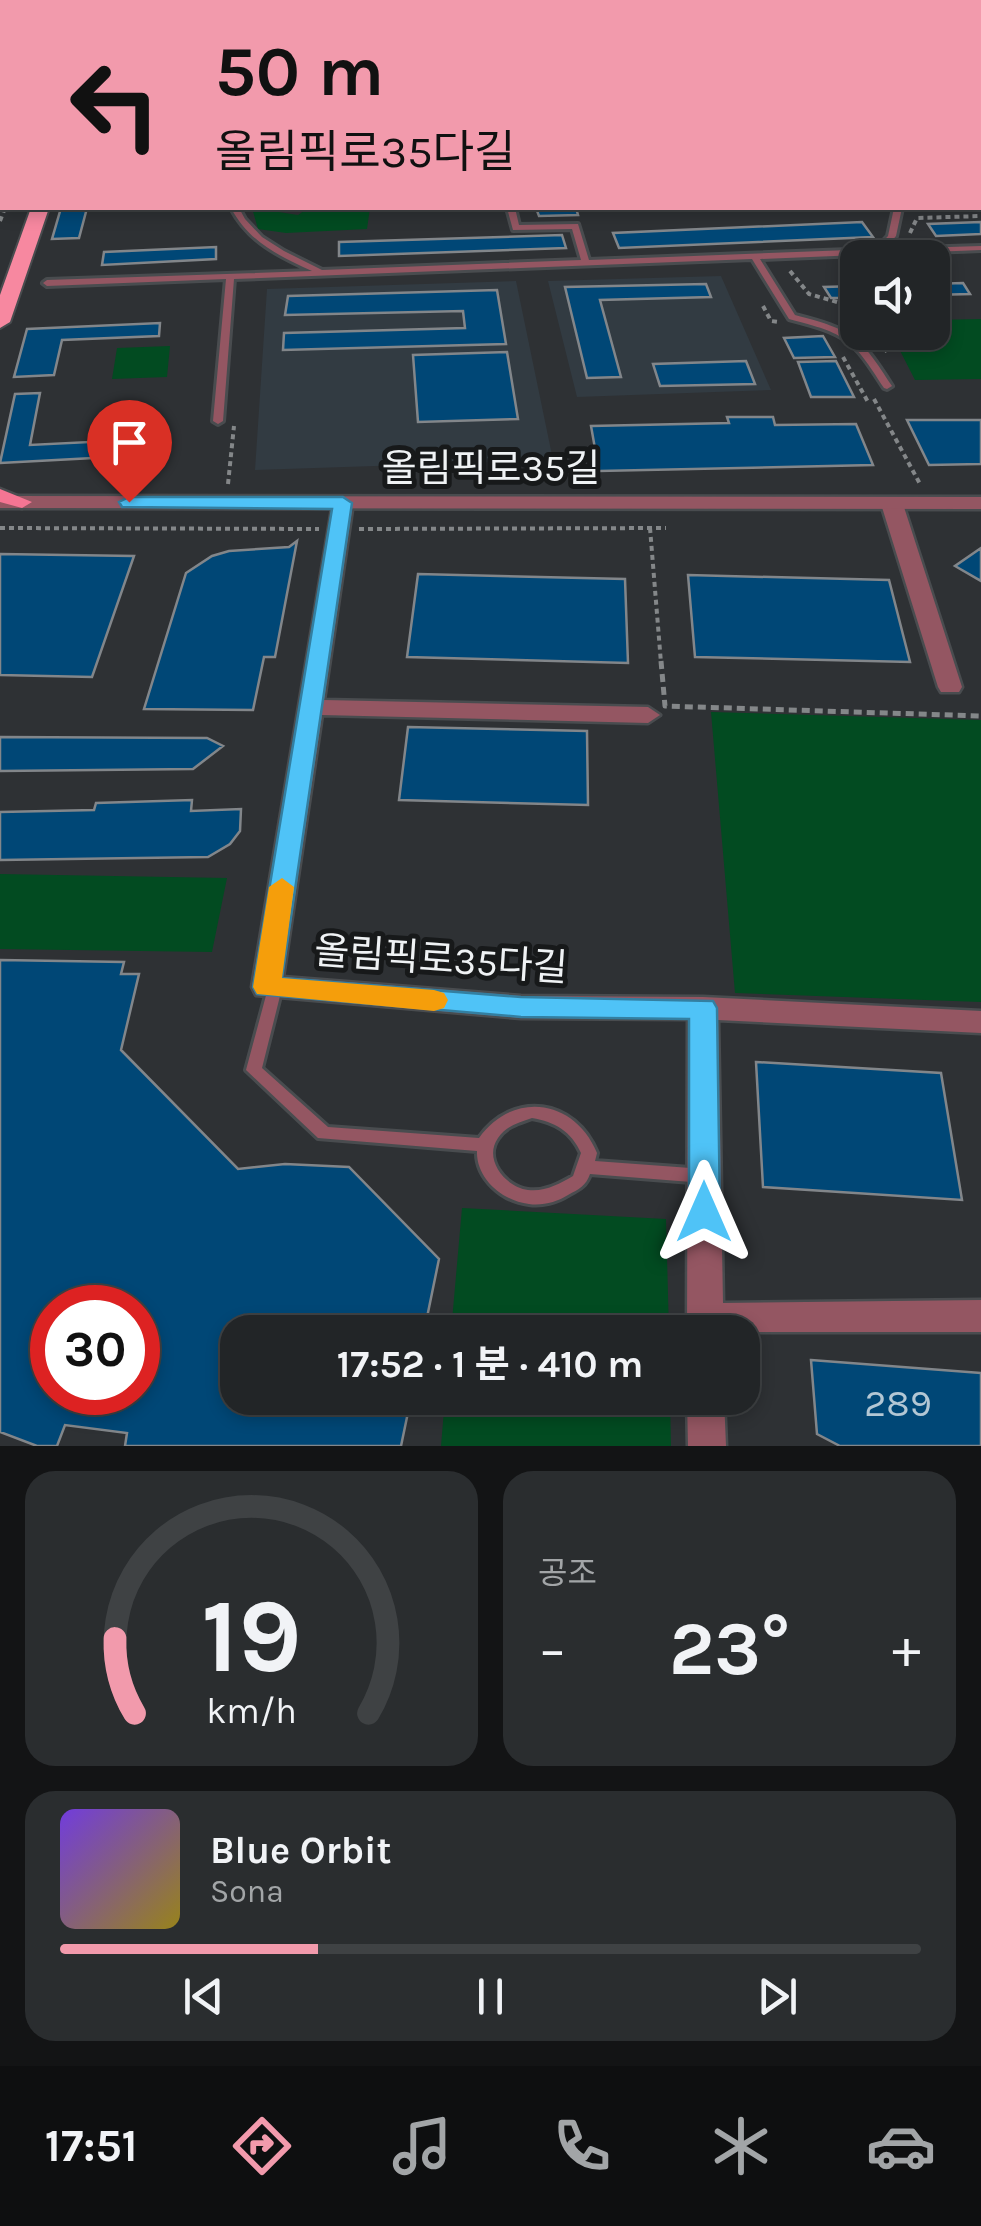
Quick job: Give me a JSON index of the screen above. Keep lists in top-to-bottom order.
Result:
{
  "streets": {
    "street": ["올림픽로35길", "올림픽로35다길"]
  },
  "crossings": [
    ["올림픽로35길", "올림픽로35다길"]
  ],
  "house_numbers": ["289"],
  "page": {
    "turn": ["50 m", "올림픽로35다길"],
    "limit": "30",
    "trip": "17:52 · 1 분 · 410 m",
    "tile": "공조",
    "heat": ["−", "23°", "+"],
    "song": ["Blue Orbit", "Sona"],
    "tabs": "17:51",
    "gauge": ["19", "km/h"]
  }
}
